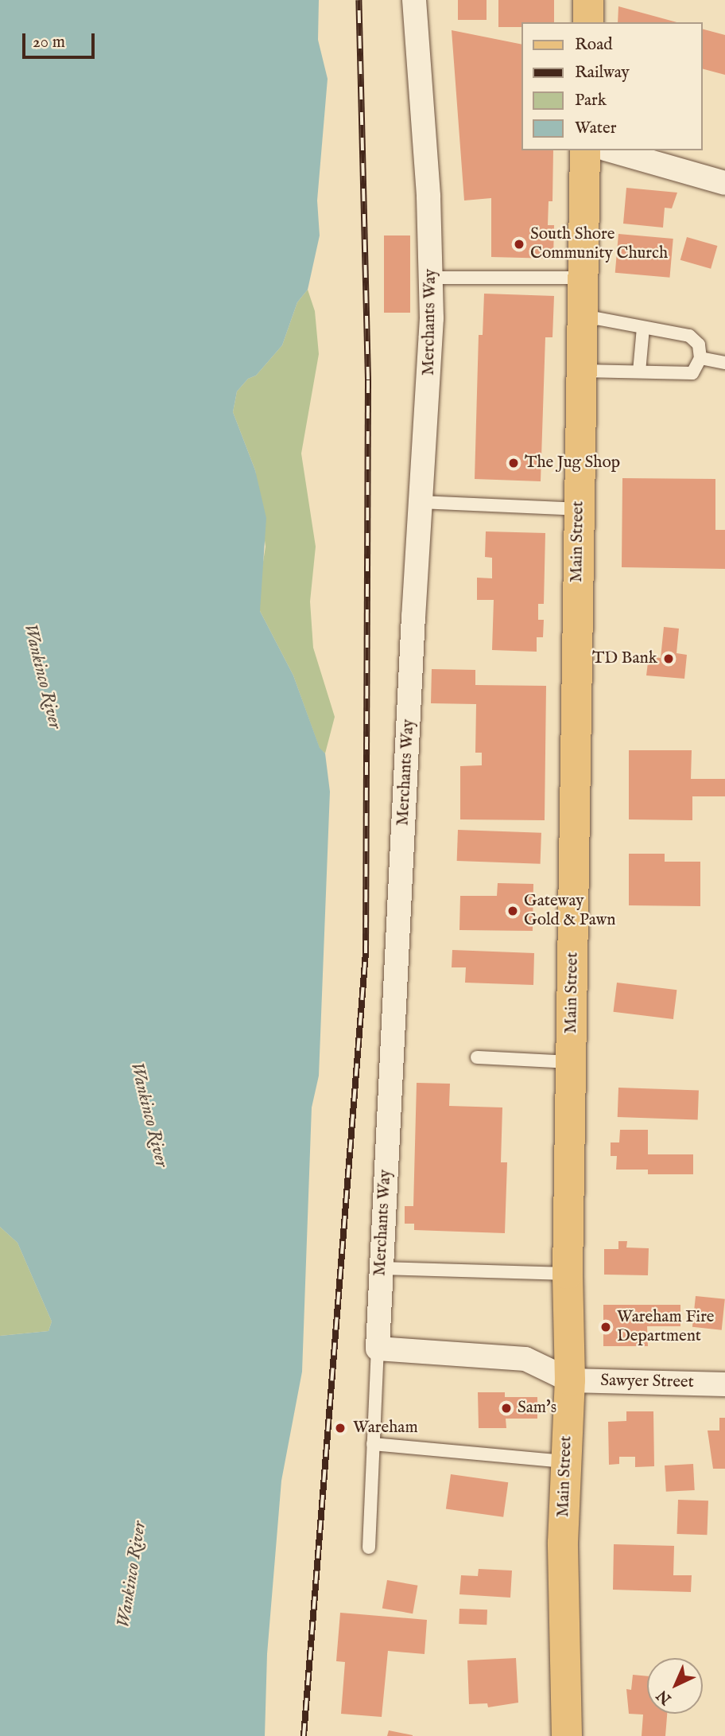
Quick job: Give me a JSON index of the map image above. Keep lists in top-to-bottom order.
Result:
{
  "streets": {
    "main road": ["Main Street"],
    "street": ["Merchants Way", "Sawyer Street"]
  },
  "crossings": [
    ["Main Street", "Sawyer Street"]
  ],
  "water": ["Wankinco River"],
  "places": [
    "South Shore Community Church",
    "The Jug Shop",
    "TD Bank",
    "Gateway Gold & Pawn",
    "Wareham Fire Department",
    "Sam's",
    "Wareham"
  ],
  "legend": [
    "Road",
    "Railway",
    "Park",
    "Water"
  ],
  "scale_bar": "20 m",
  "north": "bottom left"
}
